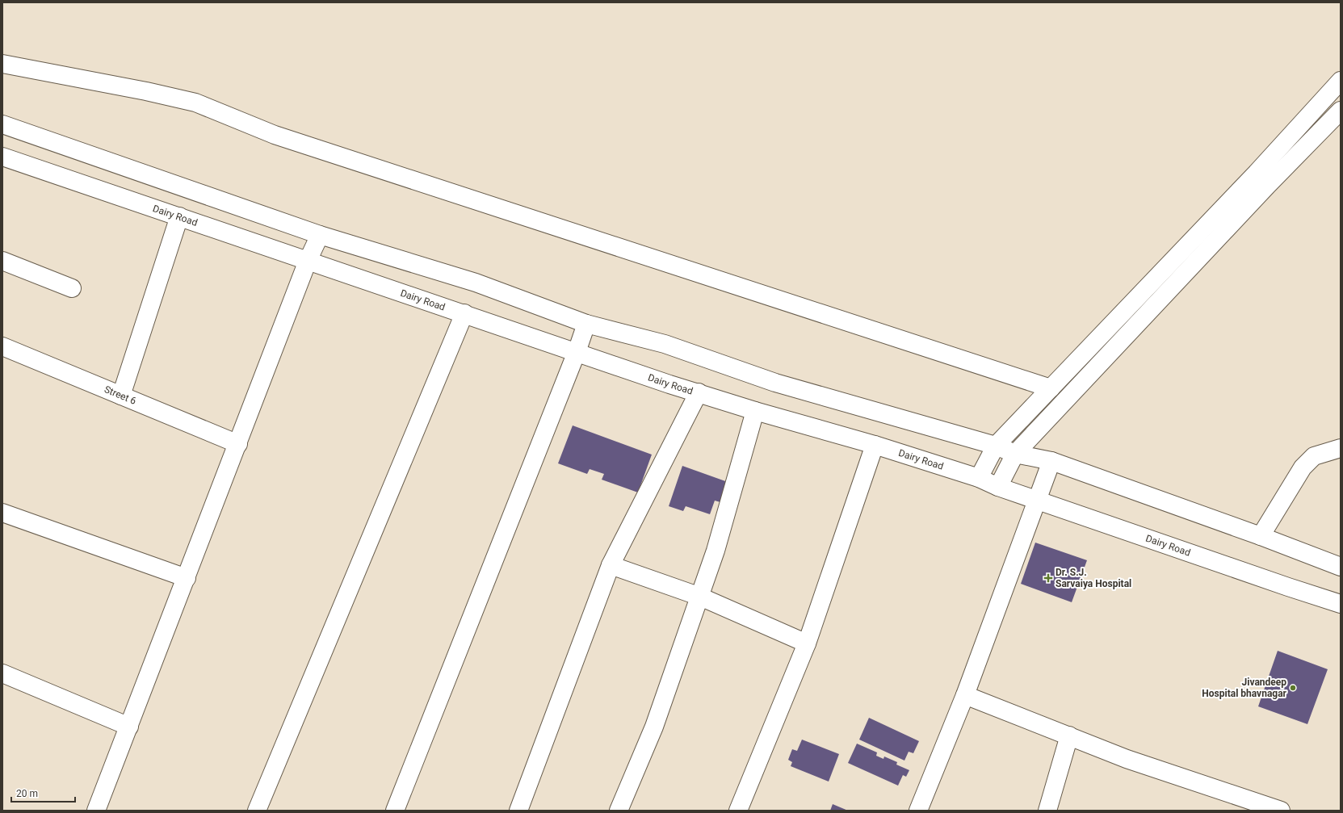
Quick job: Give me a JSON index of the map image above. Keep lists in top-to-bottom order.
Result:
{
  "streets": {
    "street": ["Dairy Road", "Street 6"]
  },
  "places": {
    "health": ["Dr. S.J. Sarvaiya Hospital"],
    "other": ["Jivandeep Hospital bhavnagar"]
  },
  "scale_bar": "20 m"
}
